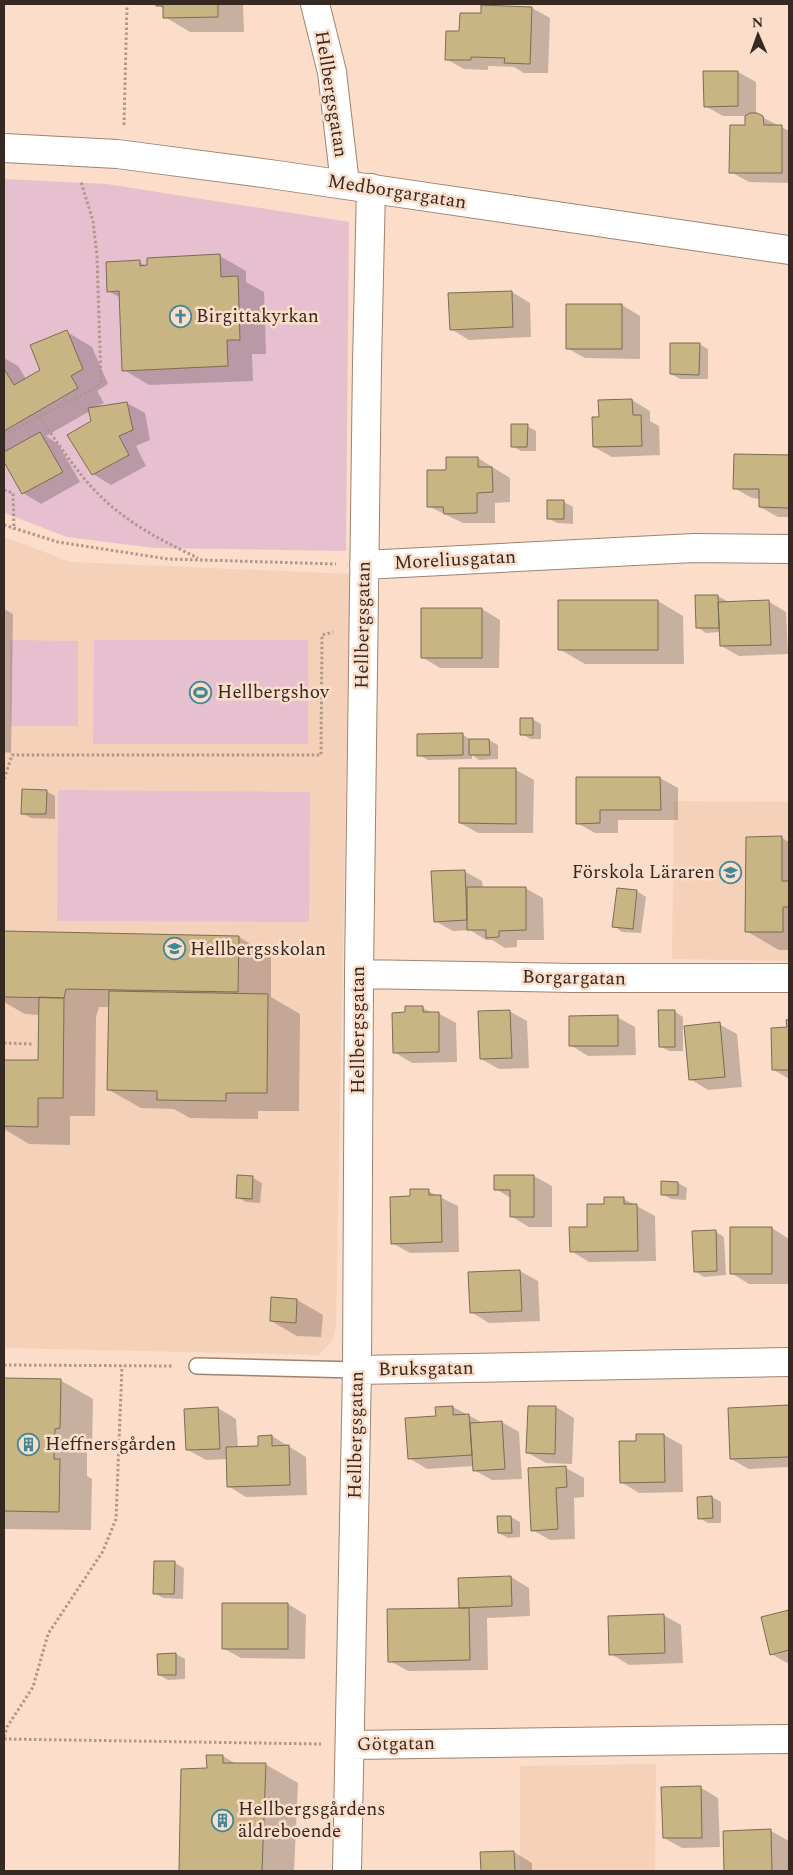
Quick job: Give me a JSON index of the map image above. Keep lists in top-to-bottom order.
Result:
{
  "streets": {
    "street": [
      "Hellbergsgatan",
      "Medborgargatan",
      "Moreliusgatan",
      "Borgargatan",
      "Bruksgatan",
      "Götgatan"
    ]
  },
  "crossings": [
    ["Hellbergsgatan", "Medborgargatan"],
    ["Hellbergsgatan", "Moreliusgatan"],
    ["Hellbergsgatan", "Borgargatan"],
    ["Hellbergsgatan", "Bruksgatan"],
    ["Hellbergsgatan", "Götgatan"]
  ],
  "places": {
    "church": ["Birgittakyrkan"],
    "sports": ["Hellbergshov"],
    "school or university": ["Förskola Läraren", "Hellbergsskolan"],
    "building": ["Heffnersgården", "Hellbergsgårdens äldreboende"]
  },
  "north": "top"
}
